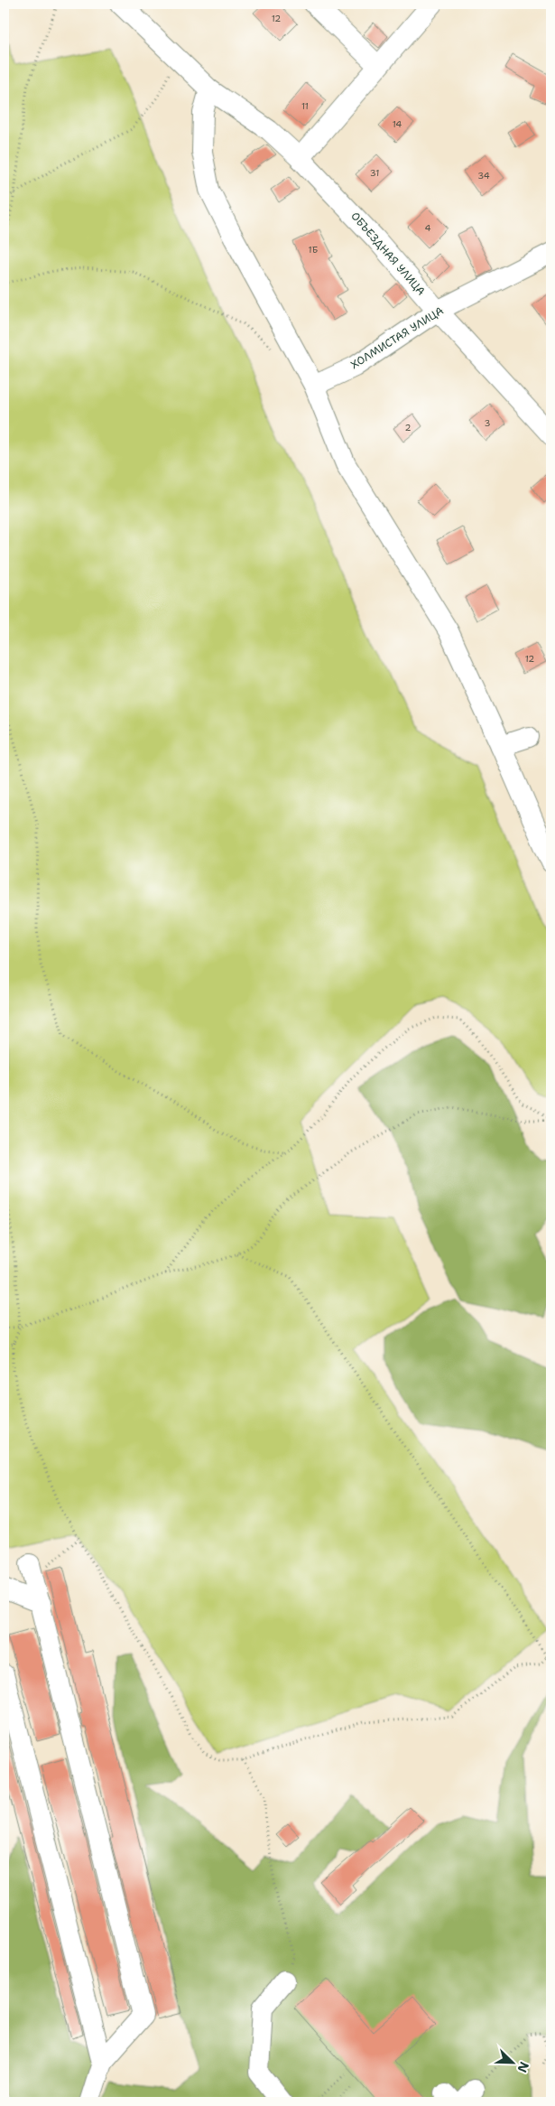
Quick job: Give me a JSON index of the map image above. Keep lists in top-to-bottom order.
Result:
{
  "streets": {
    "street": ["ОБЪЕЗДНАЯ УЛИЦА", "ХОЛМИСТАЯ УЛИЦА"]
  },
  "crossings": [
    ["ОБЪЕЗДНАЯ УЛИЦА", "ХОЛМИСТАЯ УЛИЦА"]
  ],
  "house_numbers": [
    "12",
    "11",
    "14",
    "31",
    "34",
    "4",
    "1Б",
    "3",
    "2",
    "12"
  ],
  "north": "bottom right"
}
